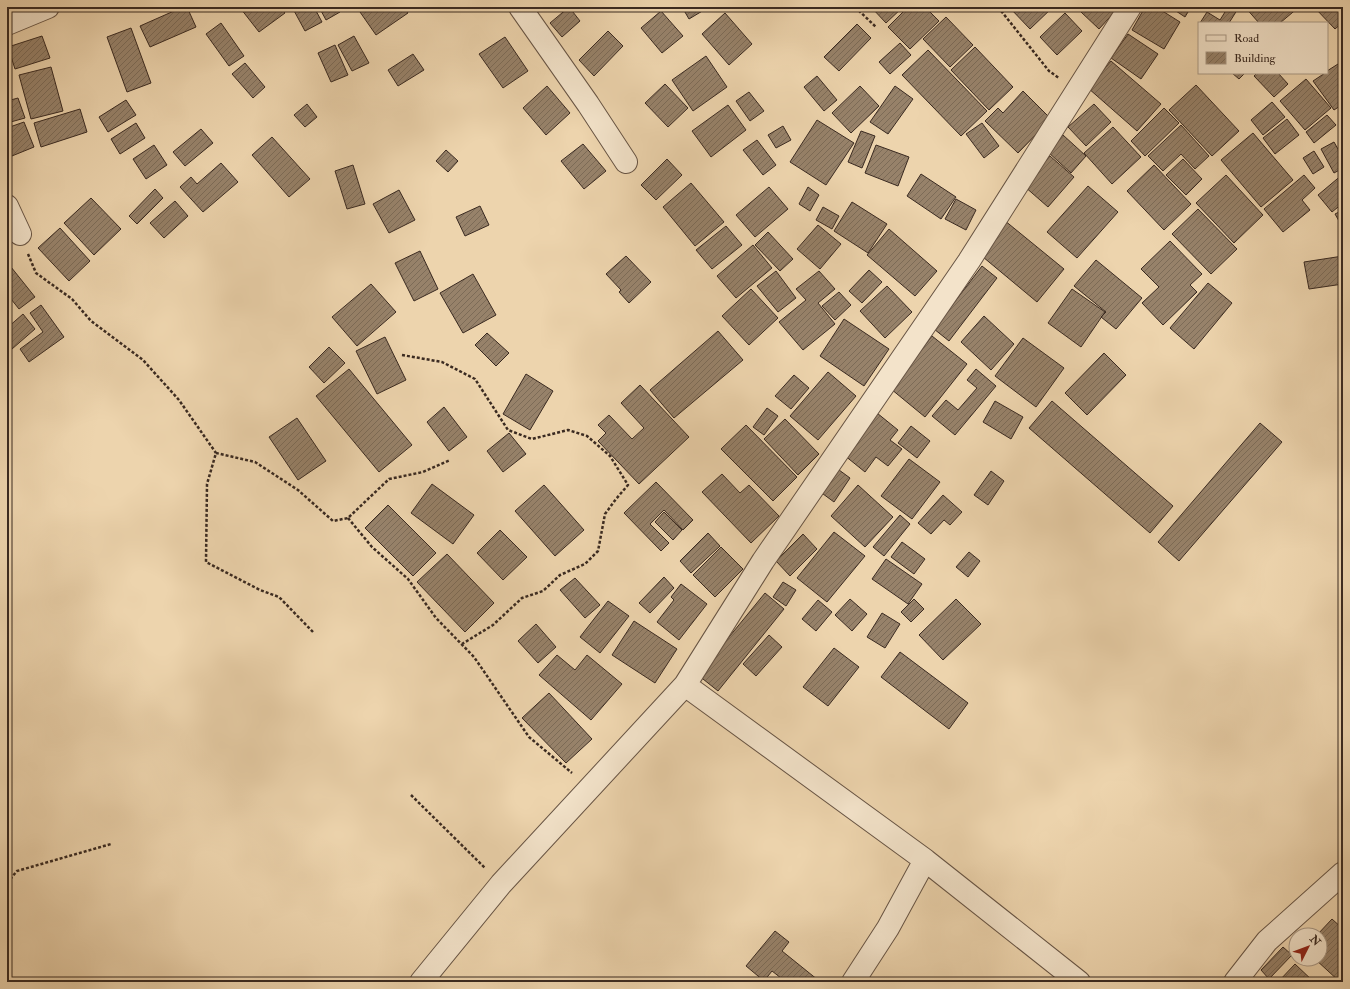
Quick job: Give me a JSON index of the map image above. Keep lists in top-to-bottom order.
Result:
{
  "legend": ["Road", "Building"],
  "north": "top right"
}
